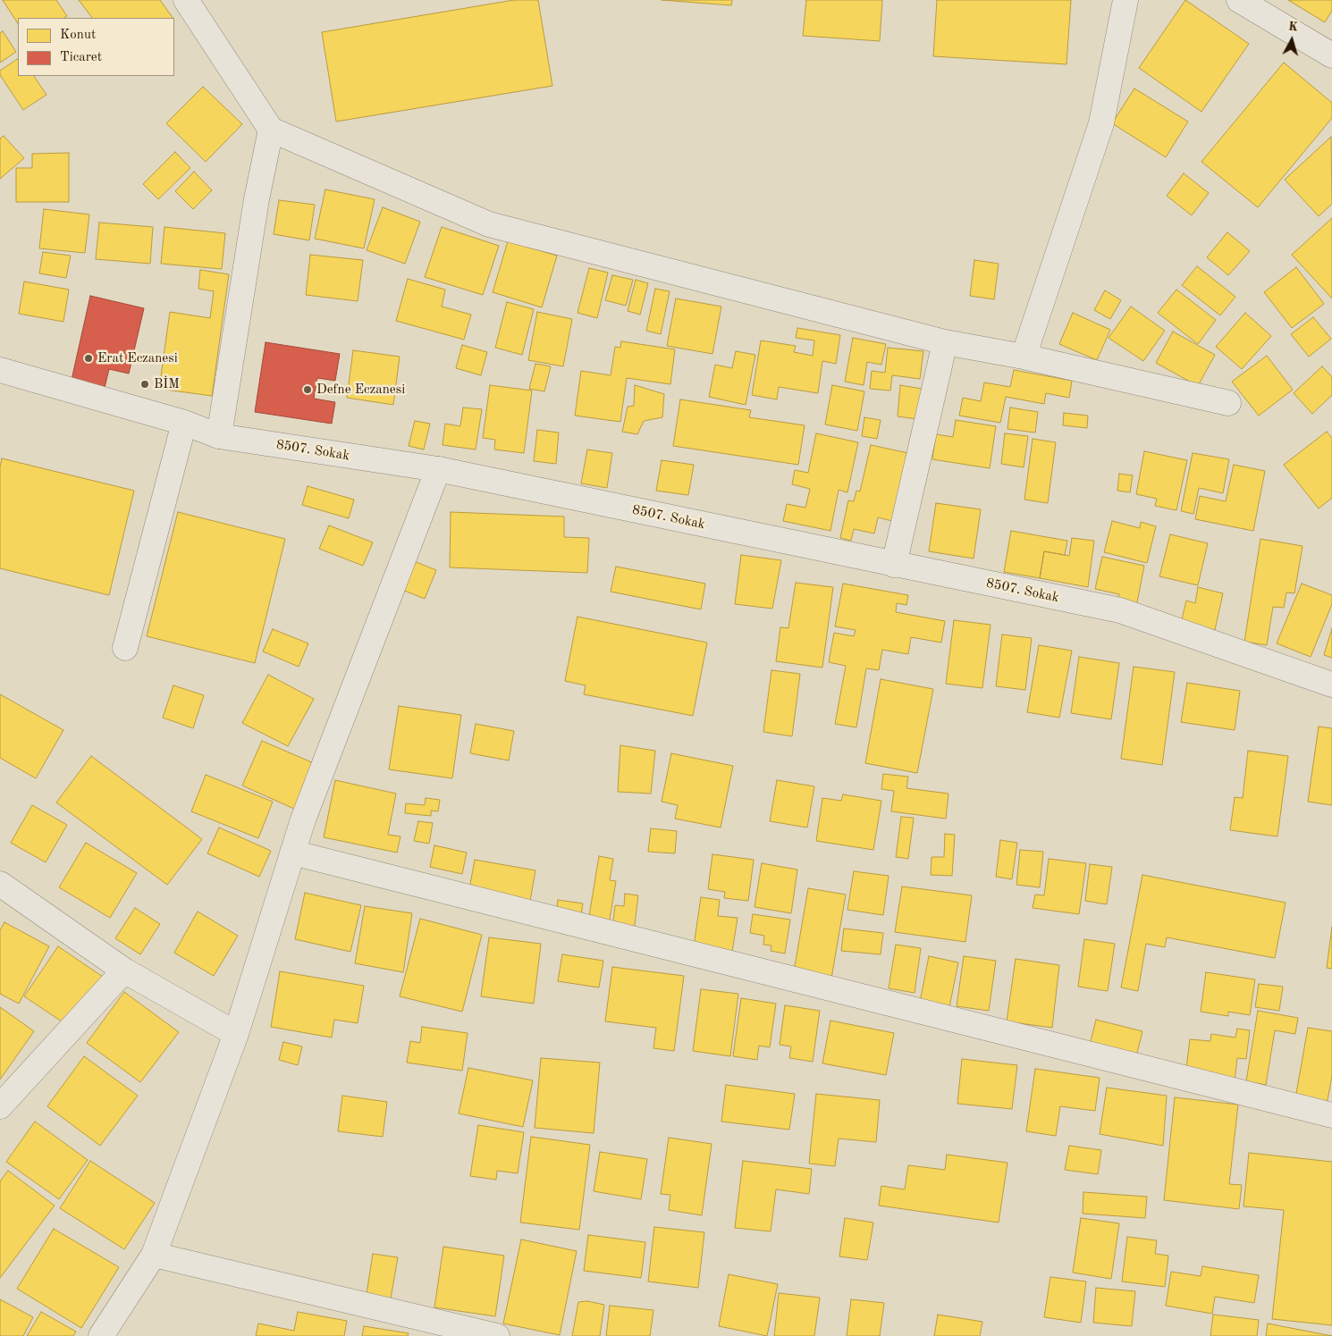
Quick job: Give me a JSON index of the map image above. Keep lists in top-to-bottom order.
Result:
{
  "streets": {
    "street": ["8507. Sokak"]
  },
  "places": ["Erat Eczanesi", "BİM", "Defne Eczanesi"],
  "legend": ["Konut", "Ticaret"],
  "north": "top"
}
